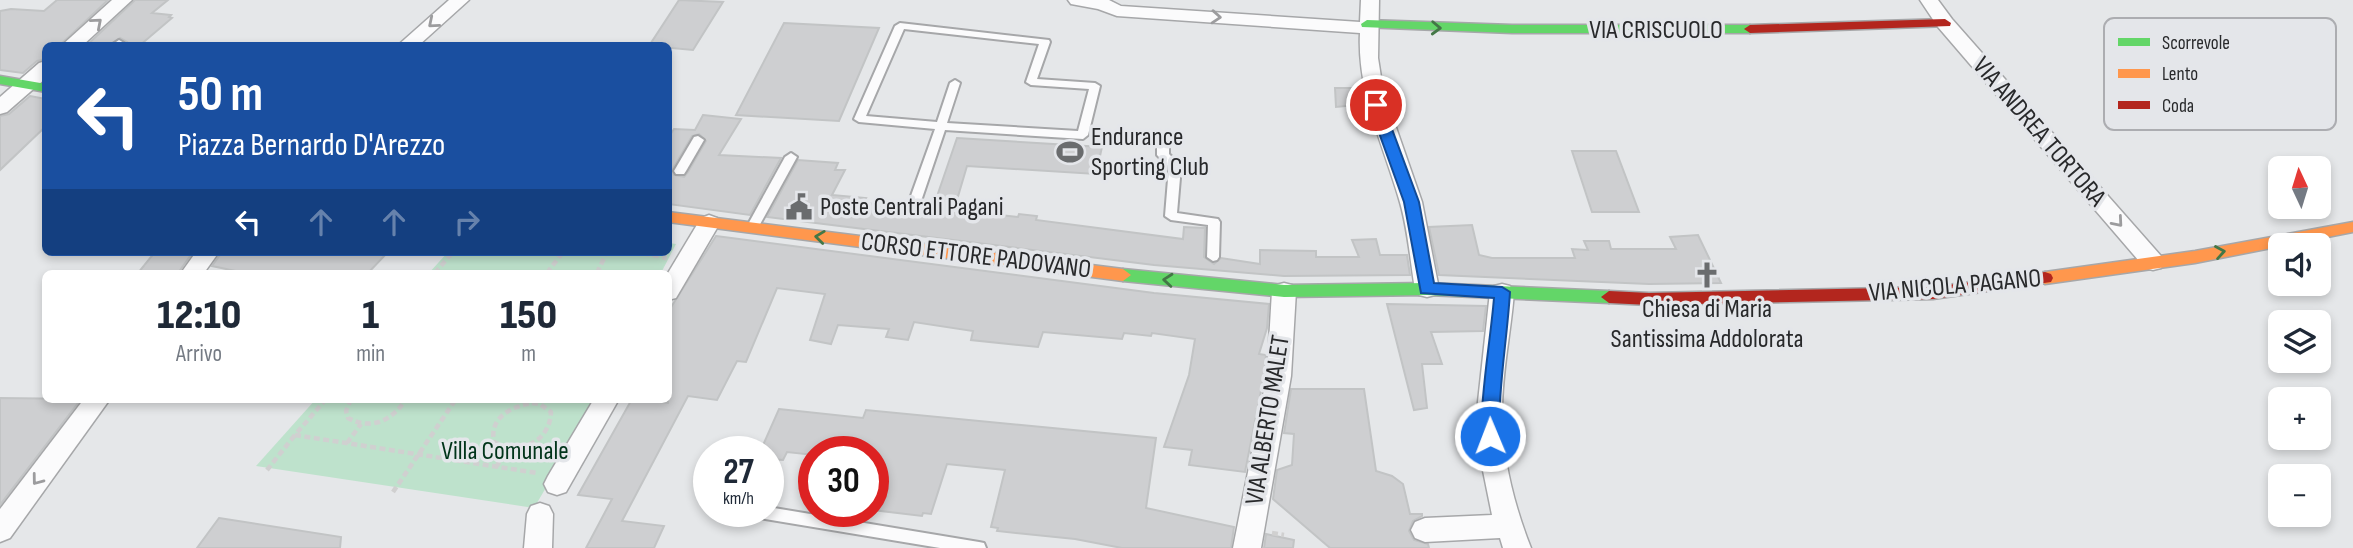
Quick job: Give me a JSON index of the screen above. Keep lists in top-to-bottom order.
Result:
{
  "streets": {
    "street": [
      "VIA CRISCUOLO",
      "VIA ANDREA TORTORA",
      "CORSO ETTORE PADOVANO",
      "VIA NICOLA PAGANO",
      "VIA ALBERTO MALET"
    ]
  },
  "crossings": [
    ["VIA CRISCUOLO", "VIA ANDREA TORTORA"],
    ["VIA ANDREA TORTORA", "VIA NICOLA PAGANO"],
    ["CORSO ETTORE PADOVANO", "VIA NICOLA PAGANO"],
    ["CORSO ETTORE PADOVANO", "VIA ALBERTO MALET"]
  ],
  "one_way": ["VIA CRISCUOLO", "VIA ANDREA TORTORA", "CORSO ETTORE PADOVANO"],
  "parks": ["Villa Comunale"],
  "places": {
    "sports": ["Endurance Sporting Club"],
    "public building": ["Poste Centrali Pagani"],
    "church": ["Chiesa di Maria Santissima Addolorata"]
  },
  "legend": ["Scorrevole", "Lento", "Coda"],
  "north": "top",
  "page": {
    "turn": ["50 m", "Piazza Bernardo D'Arezzo"],
    "map_buttons": ["+", "−"],
    "eta": [
      "12:10",
      "Arrivo",
      "1",
      "min",
      "150",
      "m"
    ],
    "speed": "27 km/h",
    "limit": "30"
  }
}
